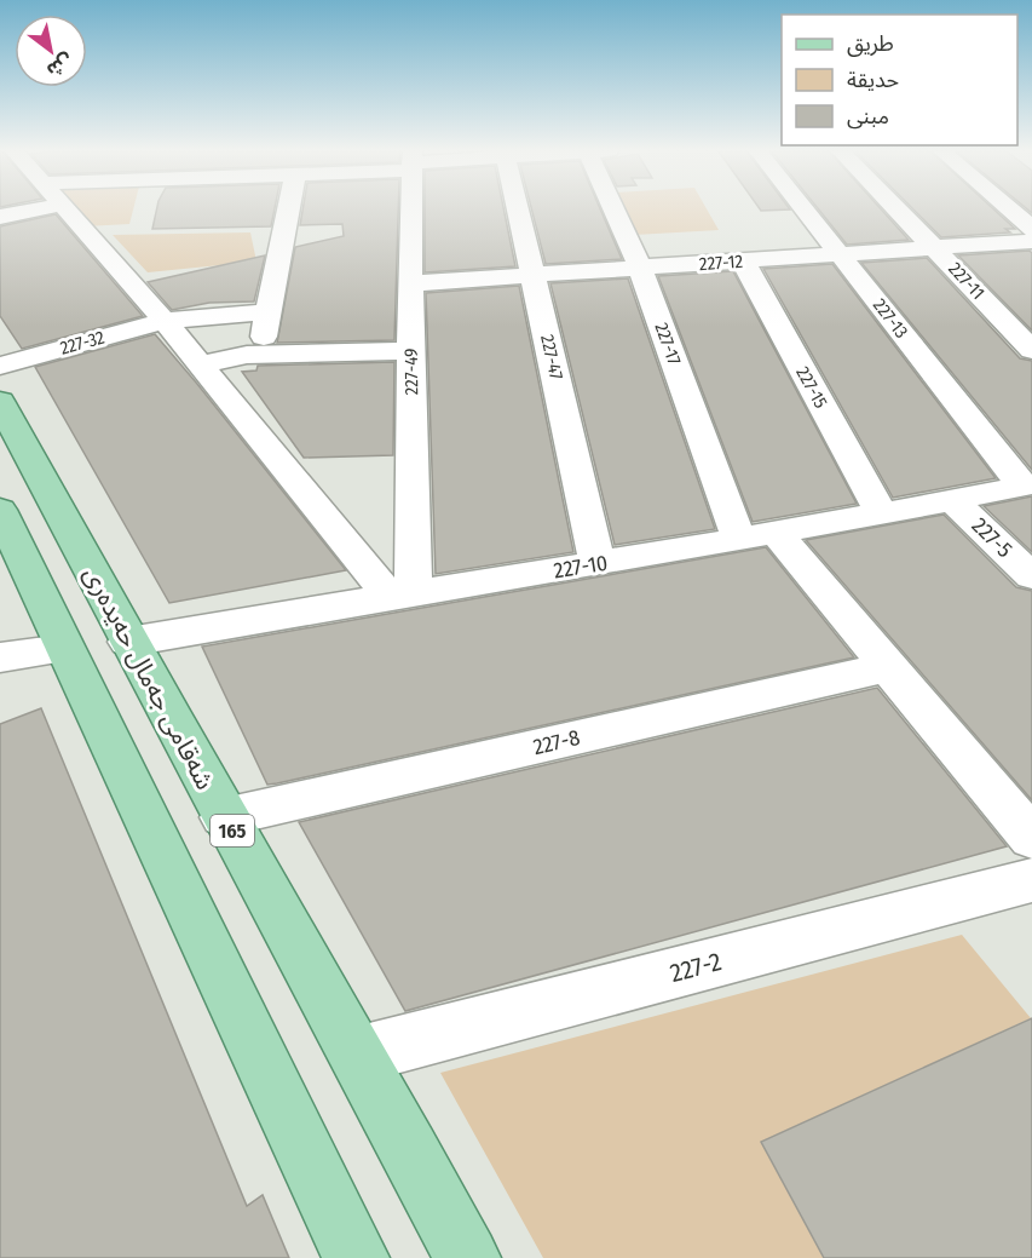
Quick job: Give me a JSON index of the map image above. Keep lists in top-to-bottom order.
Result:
{
  "streets": {
    "main road": ["شەقامی جەمال حەیدەری", "165"],
    "street": [
      "227-12",
      "227-11",
      "227-13",
      "227-32",
      "227-17",
      "227-47",
      "227-49",
      "227-15",
      "227-5",
      "227-10",
      "227-8",
      "227-2"
    ]
  },
  "crossings": [
    ["227-12", "227-11"],
    ["227-12", "227-13"],
    ["227-12", "227-17"],
    ["227-12", "227-47"],
    ["227-12", "227-49"],
    ["227-12", "227-15"],
    ["227-13", "227-10"],
    ["227-17", "227-10"],
    ["227-47", "227-10"],
    ["227-49", "227-10"],
    ["227-15", "227-10"],
    ["227-5", "227-10"],
    ["227-10", "شەقامی جەمال حەیدەری"],
    ["شەقامی جەمال حەیدەری", "227-8"],
    ["شەقامی جەمال حەیدەری", "227-2"]
  ],
  "legend": ["طريق", "حديقة", "مبنى"],
  "north": "bottom right"
}
